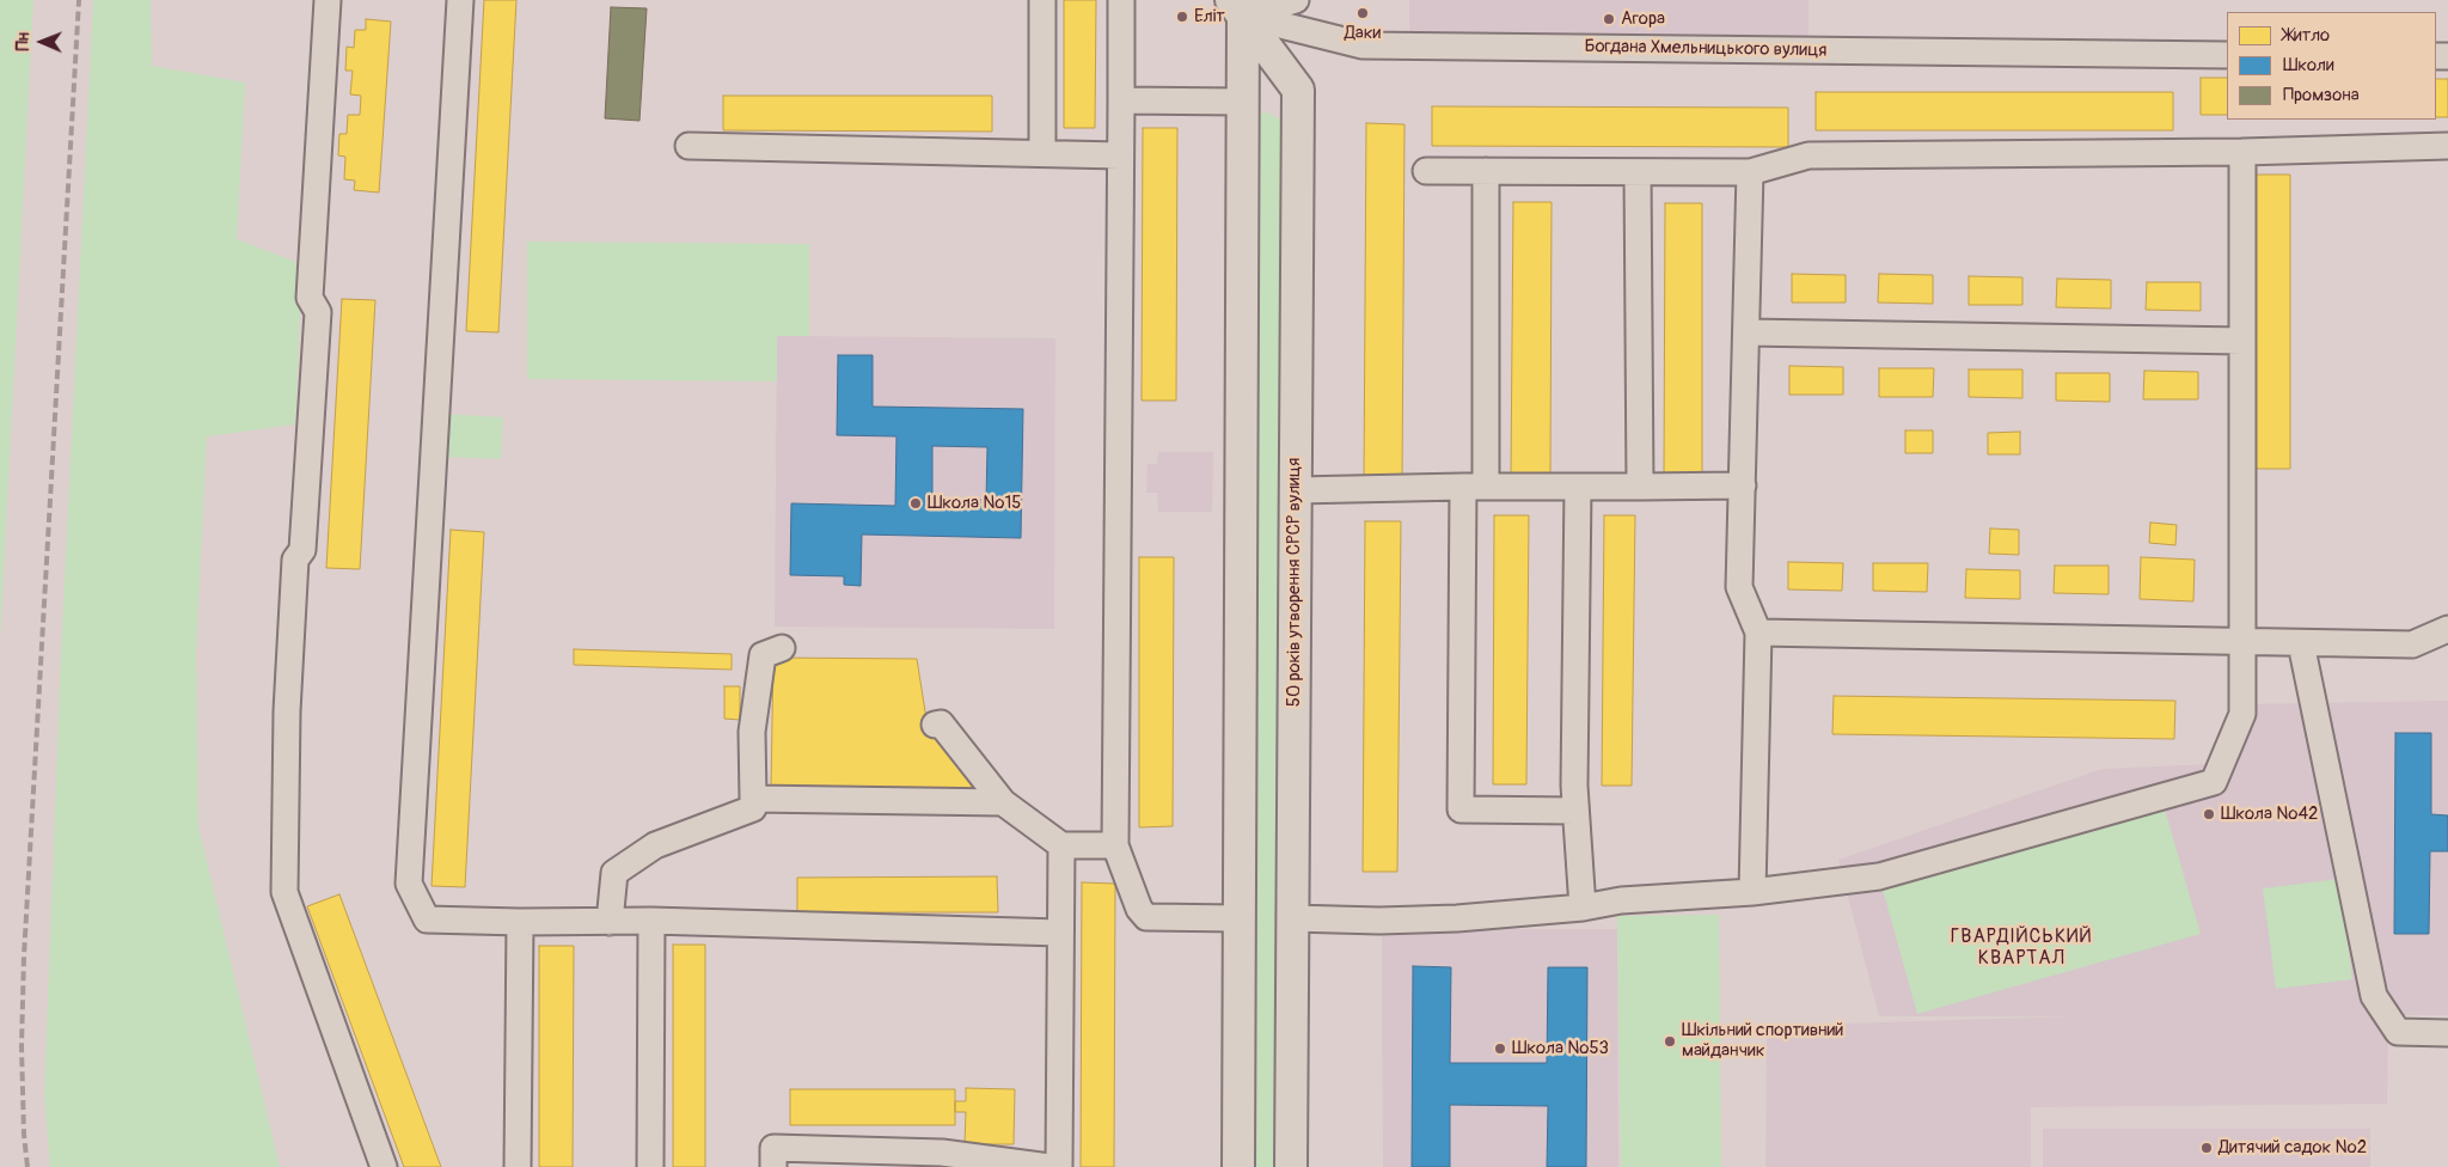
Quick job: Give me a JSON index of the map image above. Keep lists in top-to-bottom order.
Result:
{
  "streets": {
    "main road": ["50 років утворення СРСР вулиця"],
    "street": ["Богдана Хмельницького вулиця"]
  },
  "crossings": [
    ["Богдана Хмельницького вулиця", "50 років утворення СРСР вулиця"]
  ],
  "districts": ["ГВАРДІЙСЬКИЙ КВАРТАЛ"],
  "places": [
    "Даки",
    "Еліт",
    "Агора",
    "Школа №15",
    "Школа №42",
    "Шкільний спортивний майданчик",
    "Школа №53",
    "Дитячий садок №2"
  ],
  "legend": ["Житло", "Школи", "Промзона"],
  "north": "left"
}
